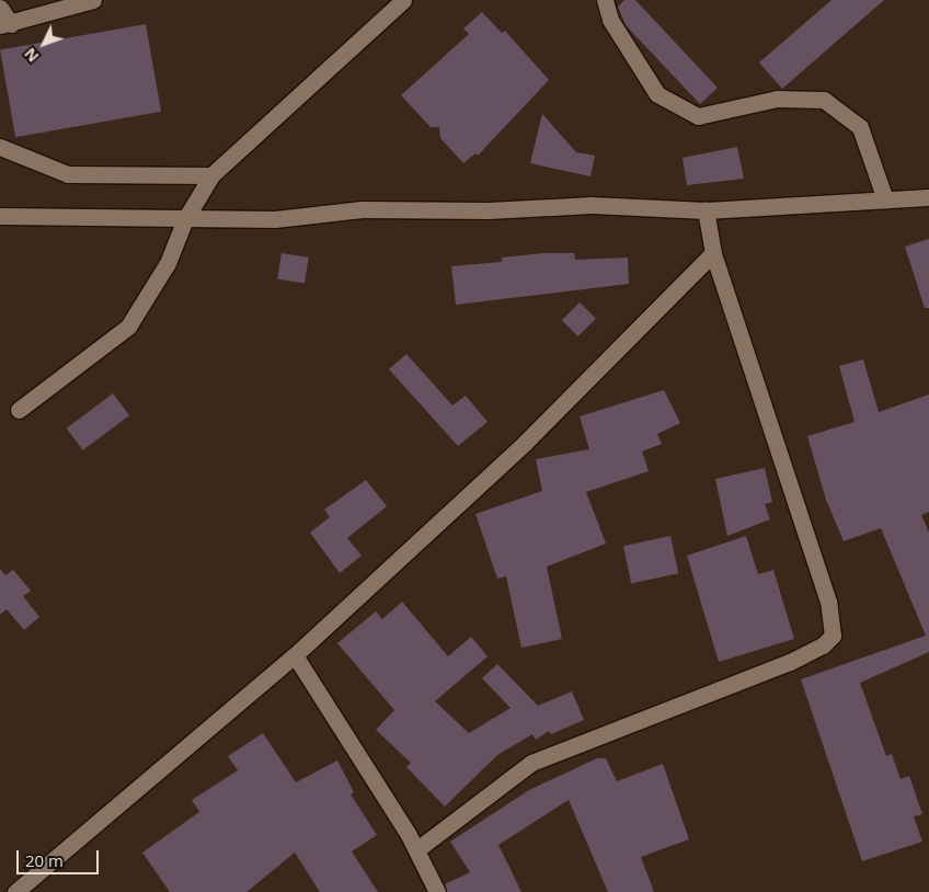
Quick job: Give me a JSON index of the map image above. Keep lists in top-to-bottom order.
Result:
{
  "scale_bar": "20 m",
  "north": "bottom left"
}
